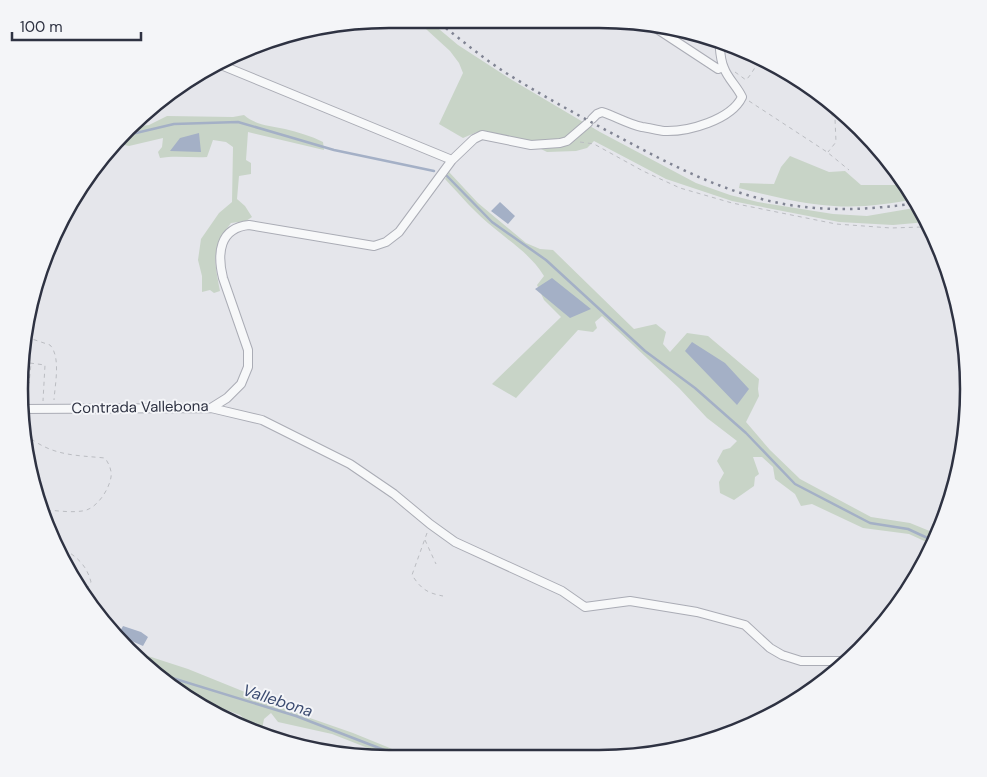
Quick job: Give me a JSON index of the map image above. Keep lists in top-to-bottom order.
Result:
{
  "streets": {
    "street": ["Contrada Vallebona"]
  },
  "water": ["Vallebona"],
  "scale_bar": "100 m"
}
